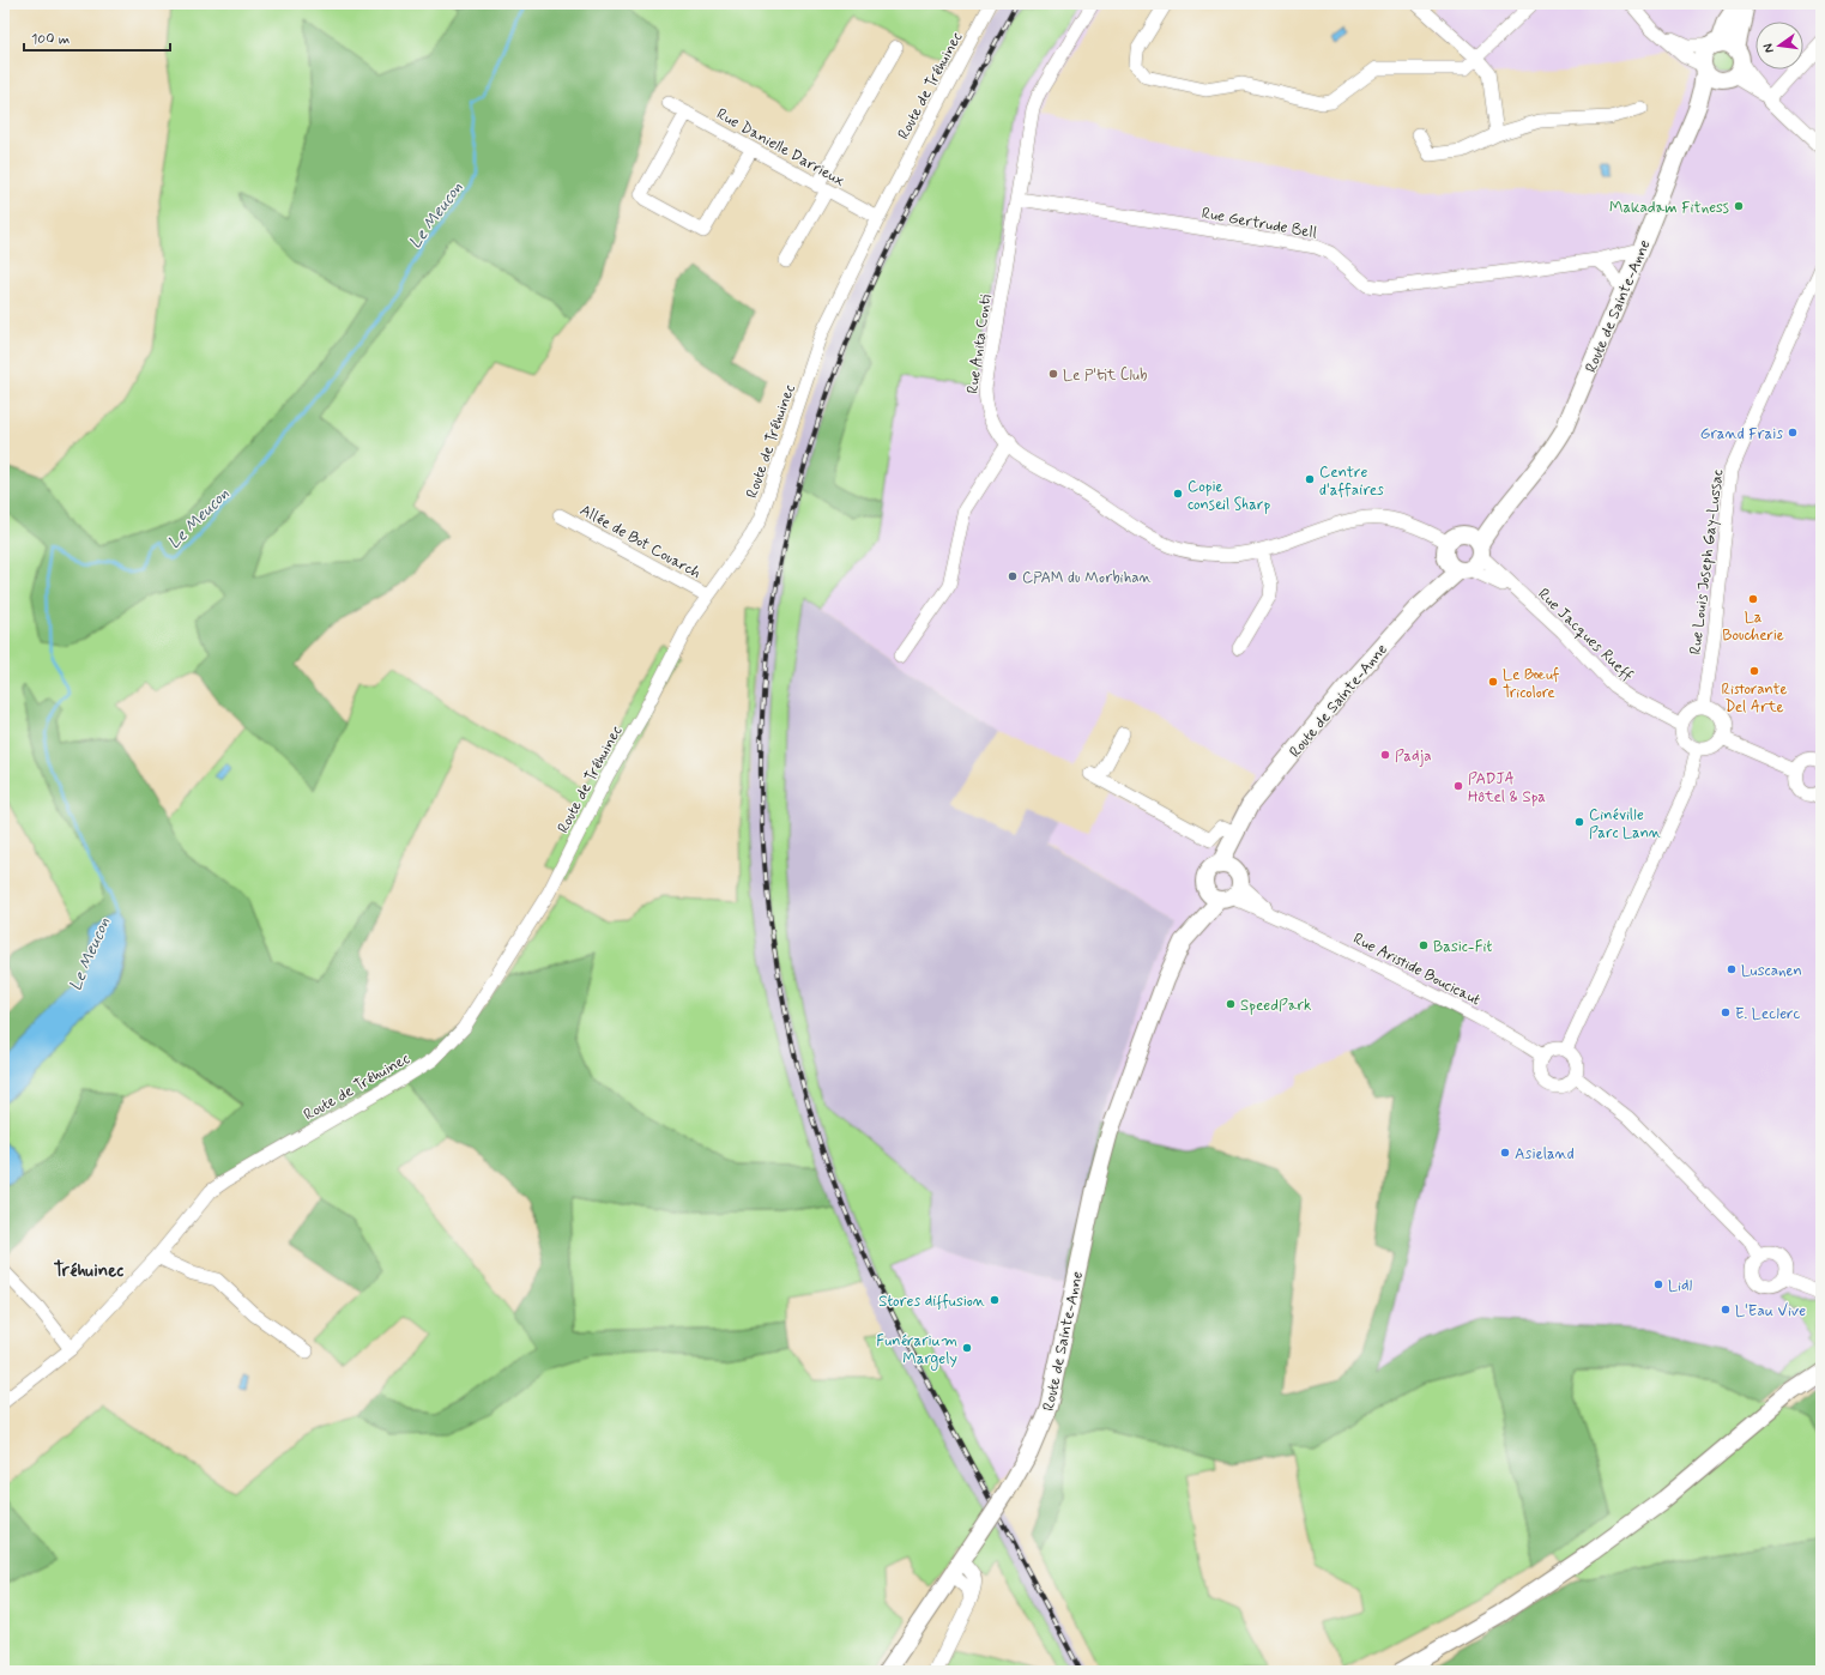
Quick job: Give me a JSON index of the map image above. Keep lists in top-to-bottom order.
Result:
{
  "streets": {
    "main road": ["Route de Sainte-Anne"],
    "street": [
      "Route de Tréhuinec",
      "Rue Danielle Darrieux",
      "Rue Gertrude Bell",
      "Rue Anita Conti",
      "Allée de Bot Couarch",
      "Rue Louis Joseph Gay-Lussac",
      "Rue Jacques Rueff",
      "Rue Aristide Boucicaut"
    ]
  },
  "crossings": [
    ["Route de Tréhuinec", "Rue Danielle Darrieux"],
    ["Route de Tréhuinec", "Allée de Bot Couarch"],
    ["Rue Gertrude Bell", "Route de Sainte-Anne"],
    ["Rue Gertrude Bell", "Rue Anita Conti"],
    ["Route de Sainte-Anne", "Rue Anita Conti"],
    ["Route de Sainte-Anne", "Rue Jacques Rueff"],
    ["Route de Sainte-Anne", "Rue Aristide Boucicaut"],
    ["Rue Louis Joseph Gay-Lussac", "Rue Jacques Rueff"]
  ],
  "districts": ["Tréhuinec"],
  "water": ["Le Meucon"],
  "places": [
    "Makadam Fitness",
    "Le P'tit Club",
    "Grand Frais",
    "Centre d'affaires",
    "Copie conseil Sharp",
    "CPAM du Morbihan",
    "La Boucherie",
    "Ristorante Del Arte",
    "Le Bœuf Tricolore",
    "Padja",
    "PADJA Hôtel & Spa",
    "Cinéville Parc Lann",
    "Basic-Fit",
    "Luscanen",
    "SpeedPark",
    "E. Leclerc",
    "Asieland",
    "Lidl",
    "Stores diffusion",
    "L'Eau Vive",
    "Funérarium Margely"
  ],
  "scale_bar": "100 m",
  "north": "left"
}
